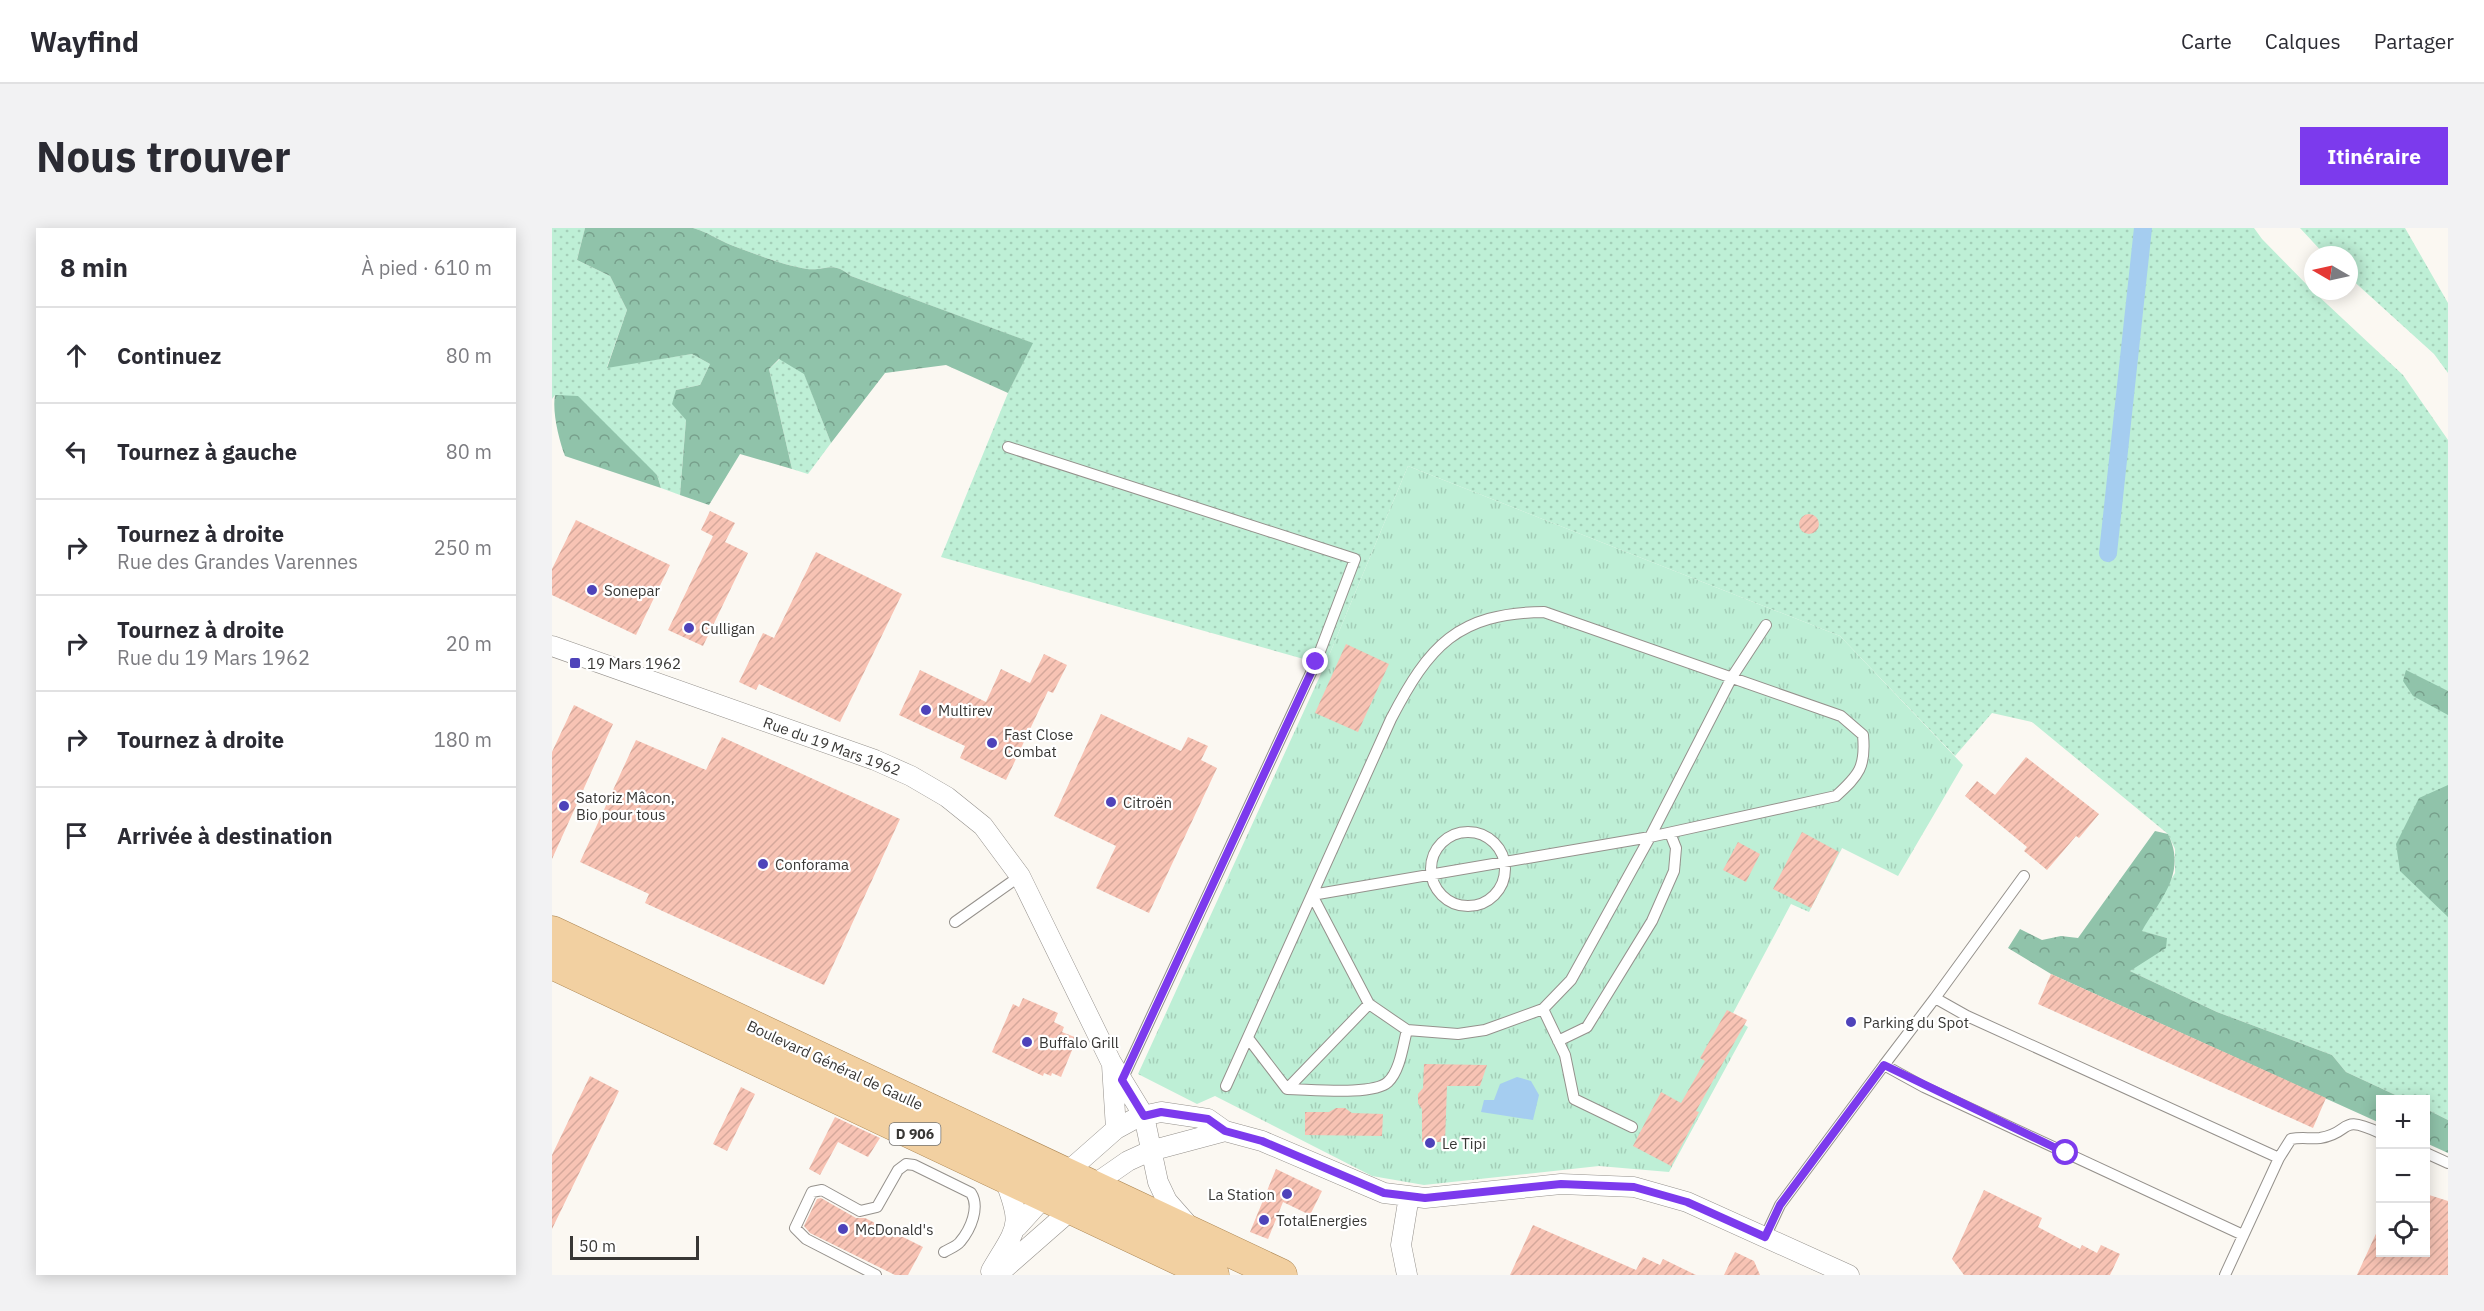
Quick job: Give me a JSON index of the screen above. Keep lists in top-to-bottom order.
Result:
{
  "streets": {
    "main road": ["Boulevard Général de Gaulle", "D 906"],
    "street": ["Rue du 19 Mars 1962"]
  },
  "crossings": [
    ["Rue du 19 Mars 1962", "Boulevard Général de Gaulle"]
  ],
  "places": {
    "other": [
      "Sonepar",
      "Culligan",
      "Multirev",
      "Fast Close Combat",
      "Citroën",
      "Satoriz Mâcon, Bio pour tous",
      "Conforama",
      "Parking du Spot",
      "Buffalo Grill",
      "Le Tipi",
      "La Station",
      "TotalEnergies",
      "McDonald's"
    ],
    "transit": ["19 Mars 1962"]
  },
  "scale_bar": "50 m",
  "north": "left",
  "page": {
    "header": "Wayfind",
    "nav": ["Carte", "Calques", "Partager"],
    "buttons": "Itinéraire",
    "title": "Nous trouver",
    "heading": ["8 min", "À pied · 610 m"],
    "list": [
      ["Continuez", "80 m"],
      ["Tournez à gauche", "80 m"],
      ["Tournez à droite", "Rue des Grandes Varennes", "250 m"],
      ["Tournez à droite", "Rue du 19 Mars 1962", "20 m"],
      ["Tournez à droite", "180 m"],
      "Arrivée à destination"
    ],
    "map_buttons": ["+", "−"],
    "scale": "50 m"
  }
}
